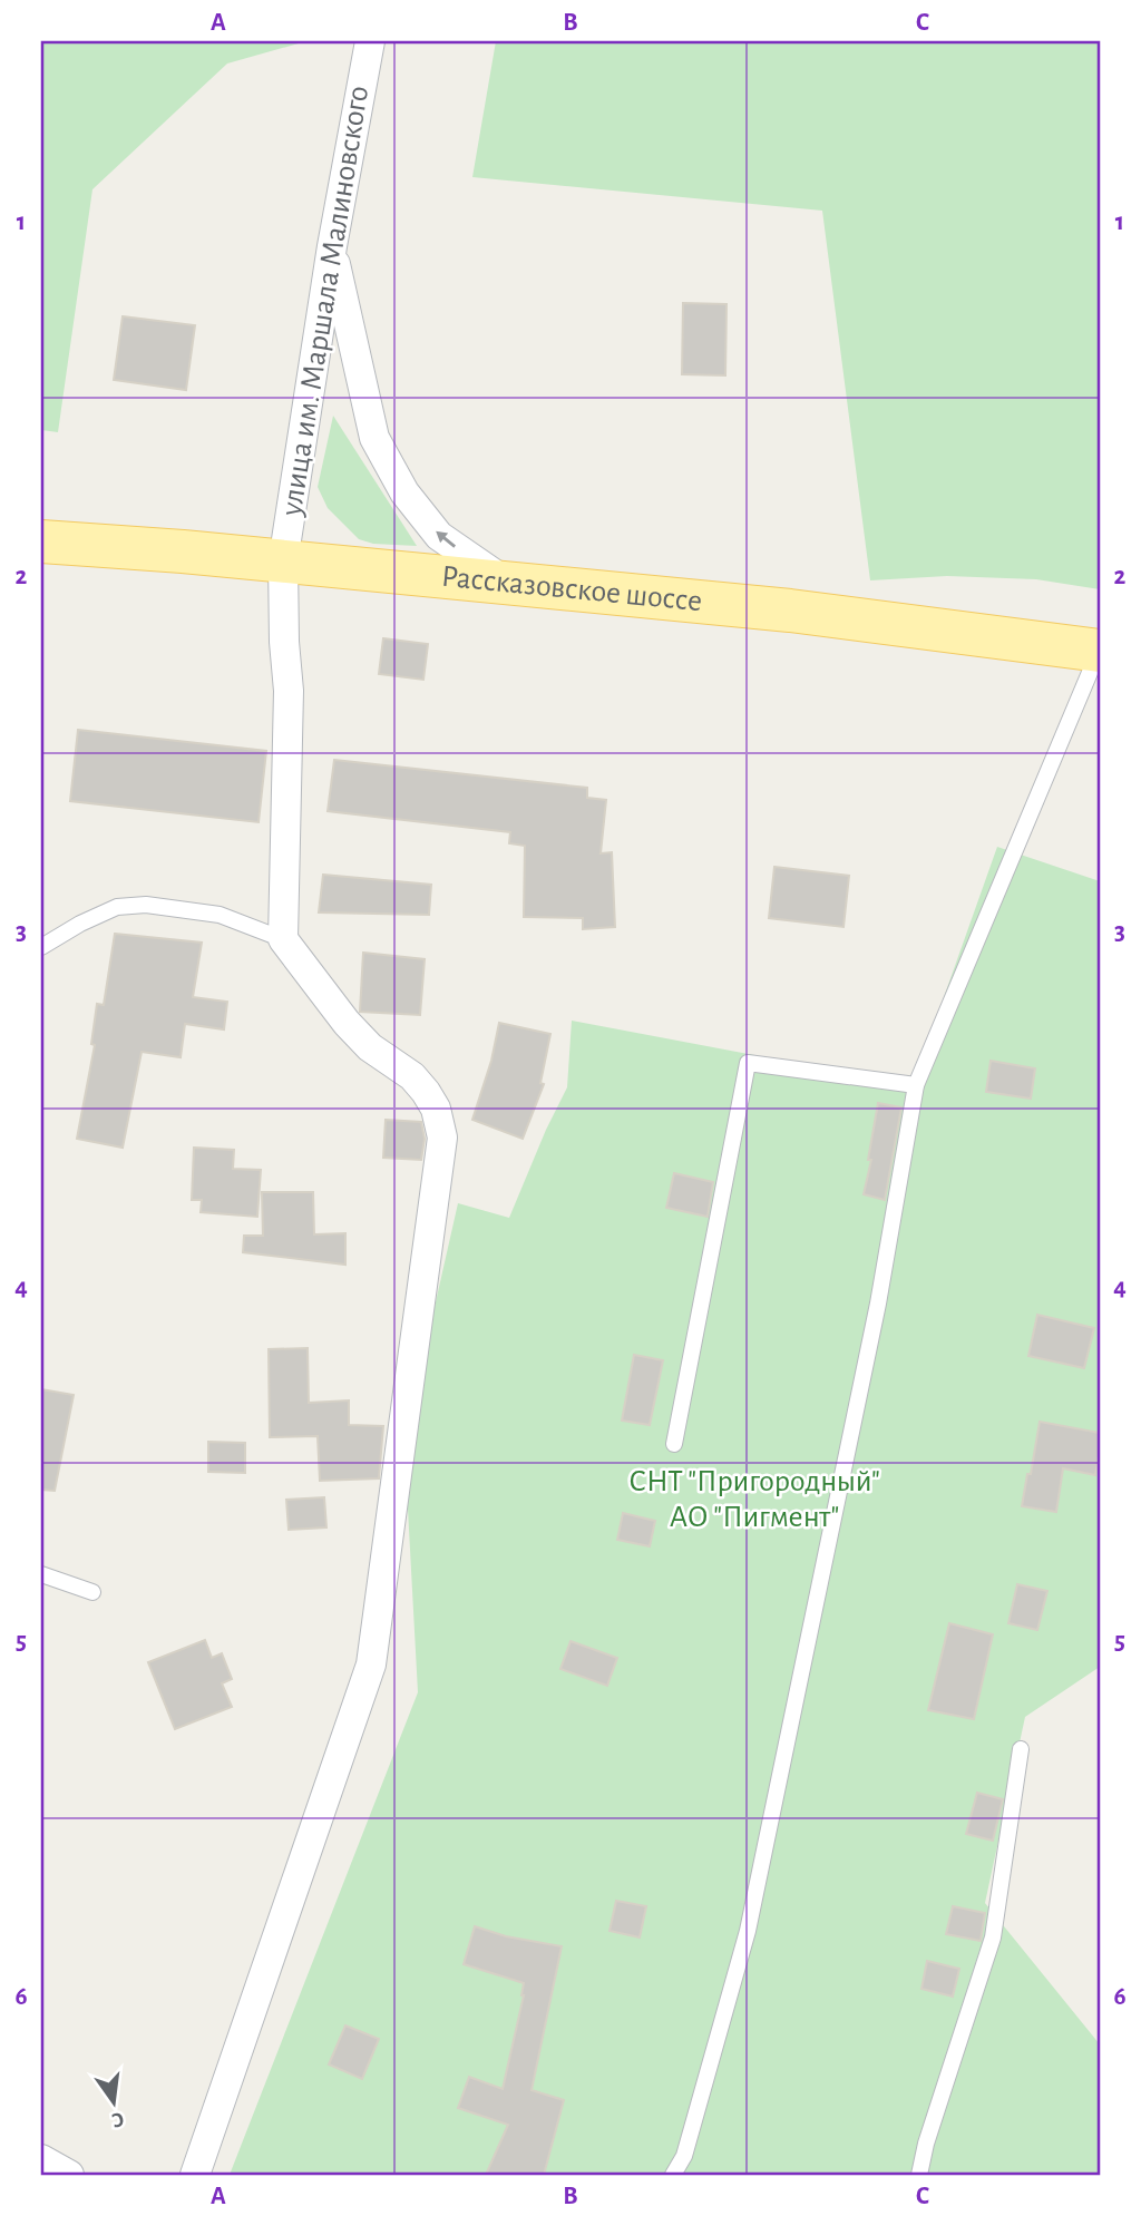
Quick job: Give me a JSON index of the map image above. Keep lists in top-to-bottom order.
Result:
{
  "streets": {
    "main road": ["Рассказовское шоссе"],
    "street": ["улица им. Маршала Малиновского"]
  },
  "crossings": [
    ["улица им. Маршала Малиновского", "Рассказовское шоссе"]
  ],
  "parks": ["СНТ \"Пригородный\" АО \"Пигмент\""],
  "north": "bottom",
  "grid": {
    "columns": ["A", "B", "C"],
    "rows": [
      "1",
      "2",
      "3",
      "4",
      "5",
      "6"
    ]
  }
}
